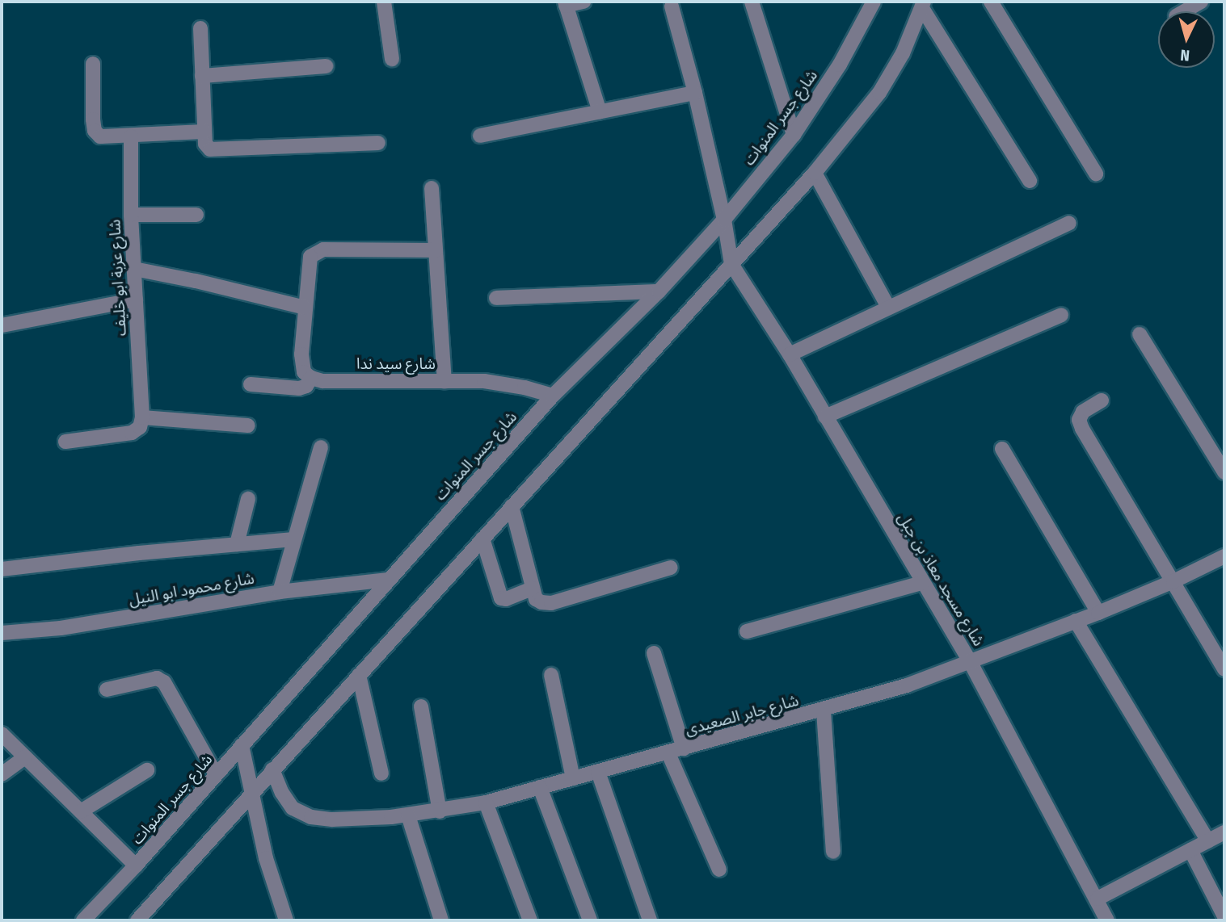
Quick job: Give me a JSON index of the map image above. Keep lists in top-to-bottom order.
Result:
{
  "streets": {
    "street": [
      "شارع جسر المنوات",
      "شارع عزبة ابو خليف",
      "شارع سيد ندا",
      "شارع مسجد معاذ بن جبل",
      "شارع محمود ابو النيل",
      "شارع جابر الصعيدى"
    ]
  },
  "crossings": [
    ["شارع جسر المنوات", "شارع سيد ندا"],
    ["شارع جسر المنوات", "شارع محمود ابو النيل"],
    ["شارع مسجد معاذ بن جبل", "شارع جابر الصعيدى"]
  ],
  "north": "bottom"
}
